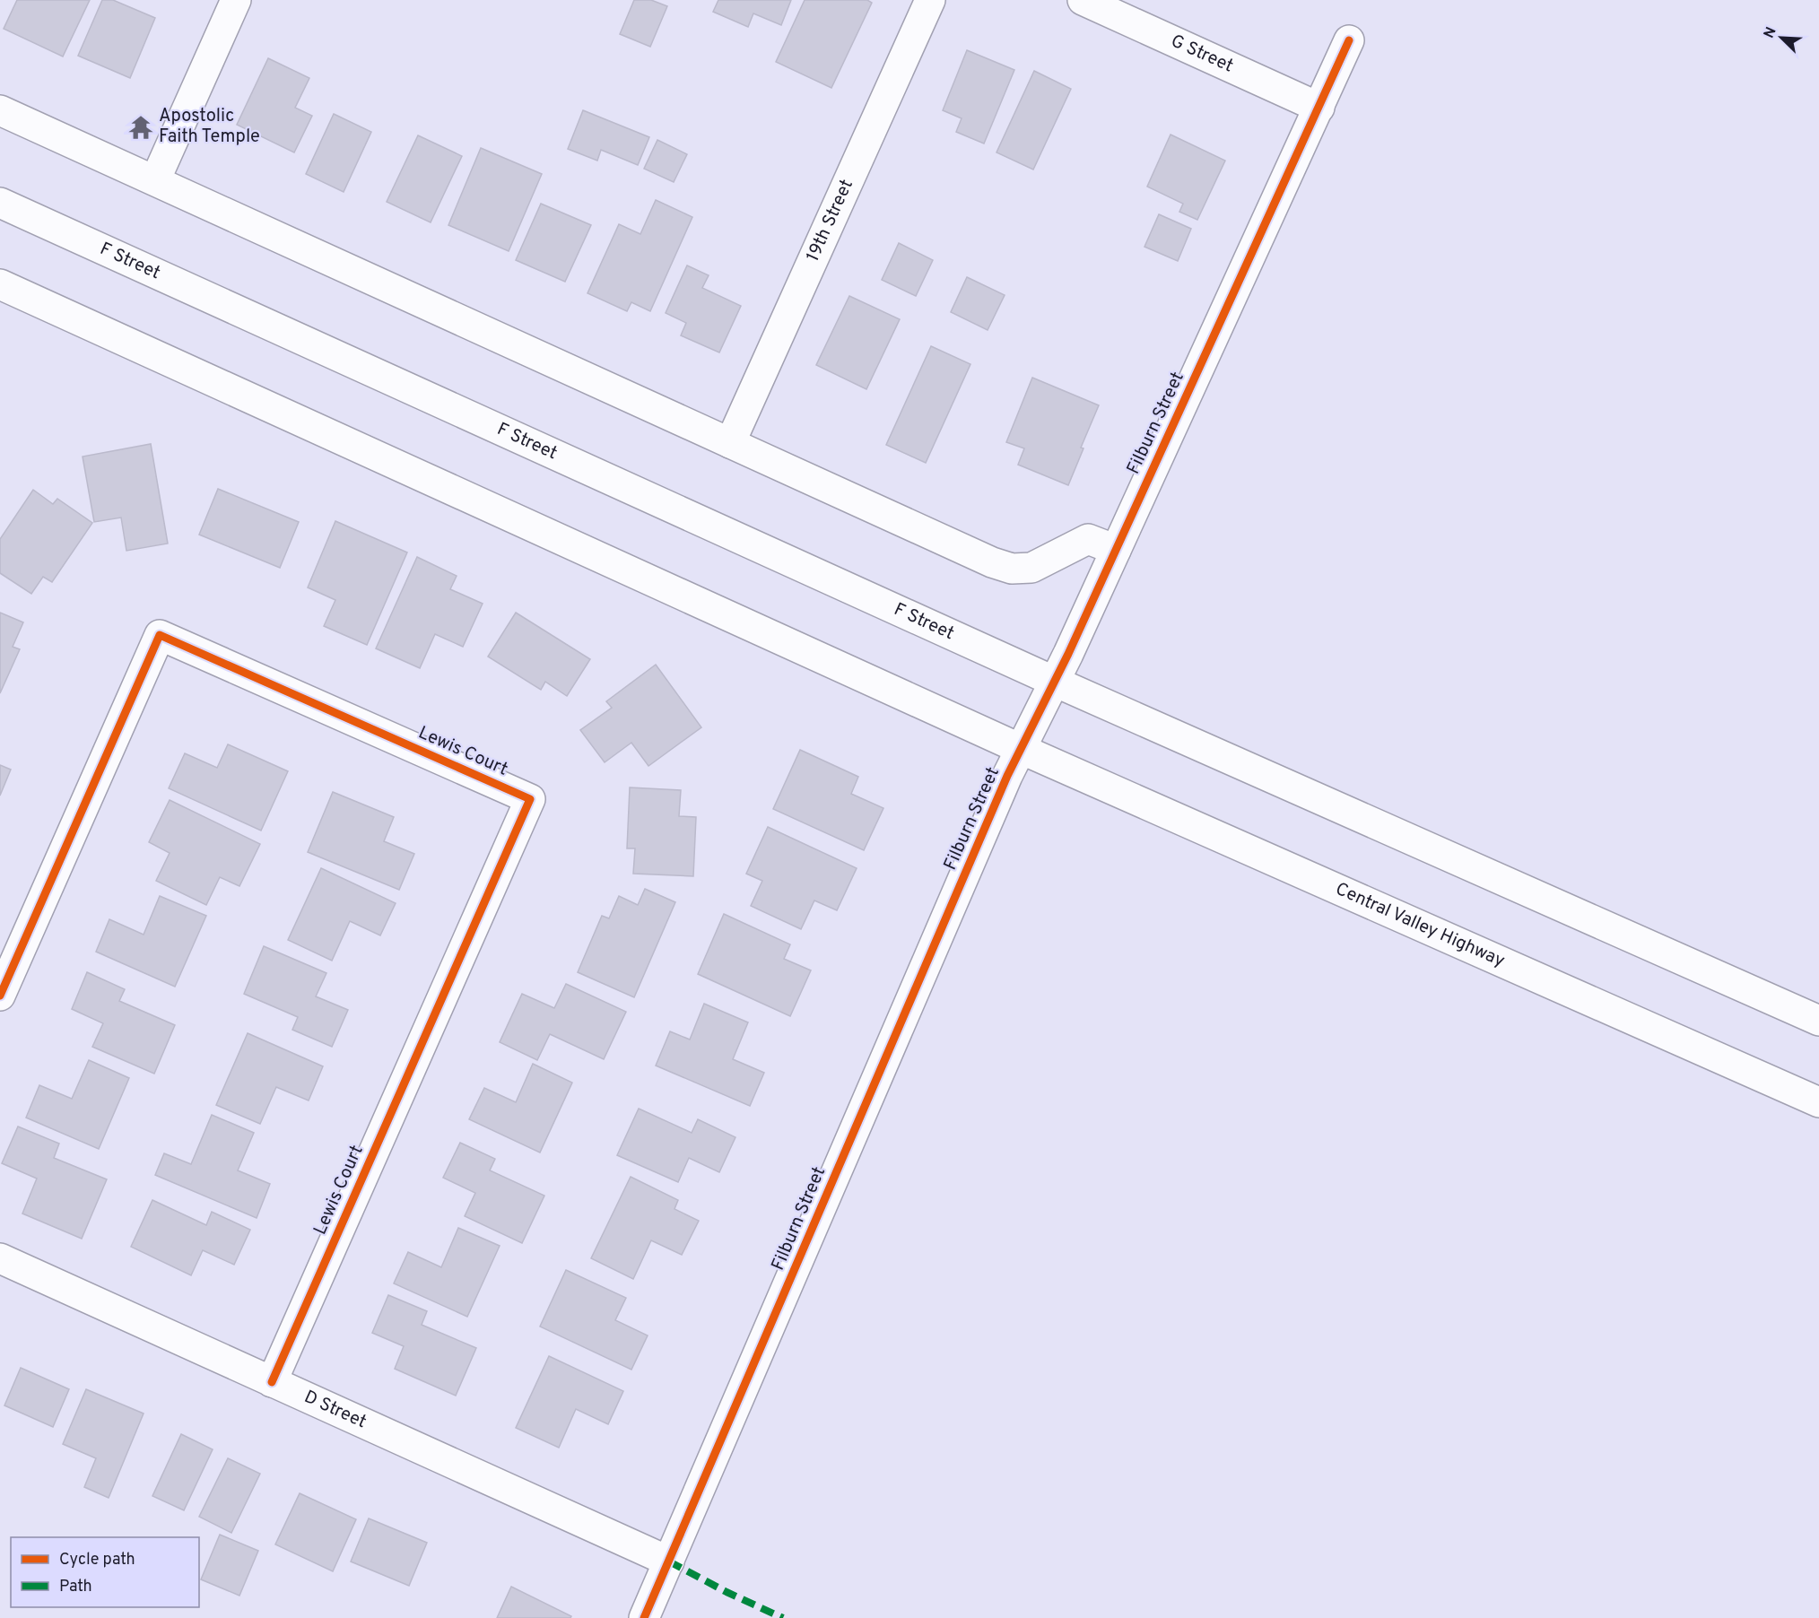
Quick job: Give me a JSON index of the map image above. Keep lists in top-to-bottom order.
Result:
{
  "streets": {
    "street": [
      "G Street",
      "19th Street",
      "F Street",
      "Filburn Street",
      "Lewis Court",
      "Central Valley Highway",
      "D Street"
    ]
  },
  "crossings": [
    ["G Street", "Filburn Street"],
    ["F Street", "Filburn Street"],
    ["Filburn Street", "Central Valley Highway"],
    ["Filburn Street", "D Street"],
    ["Lewis Court", "D Street"]
  ],
  "places": {
    "temple": ["Apostolic Faith Temple"]
  },
  "legend": ["Cycle path", "Path"],
  "north": "top left"
}
